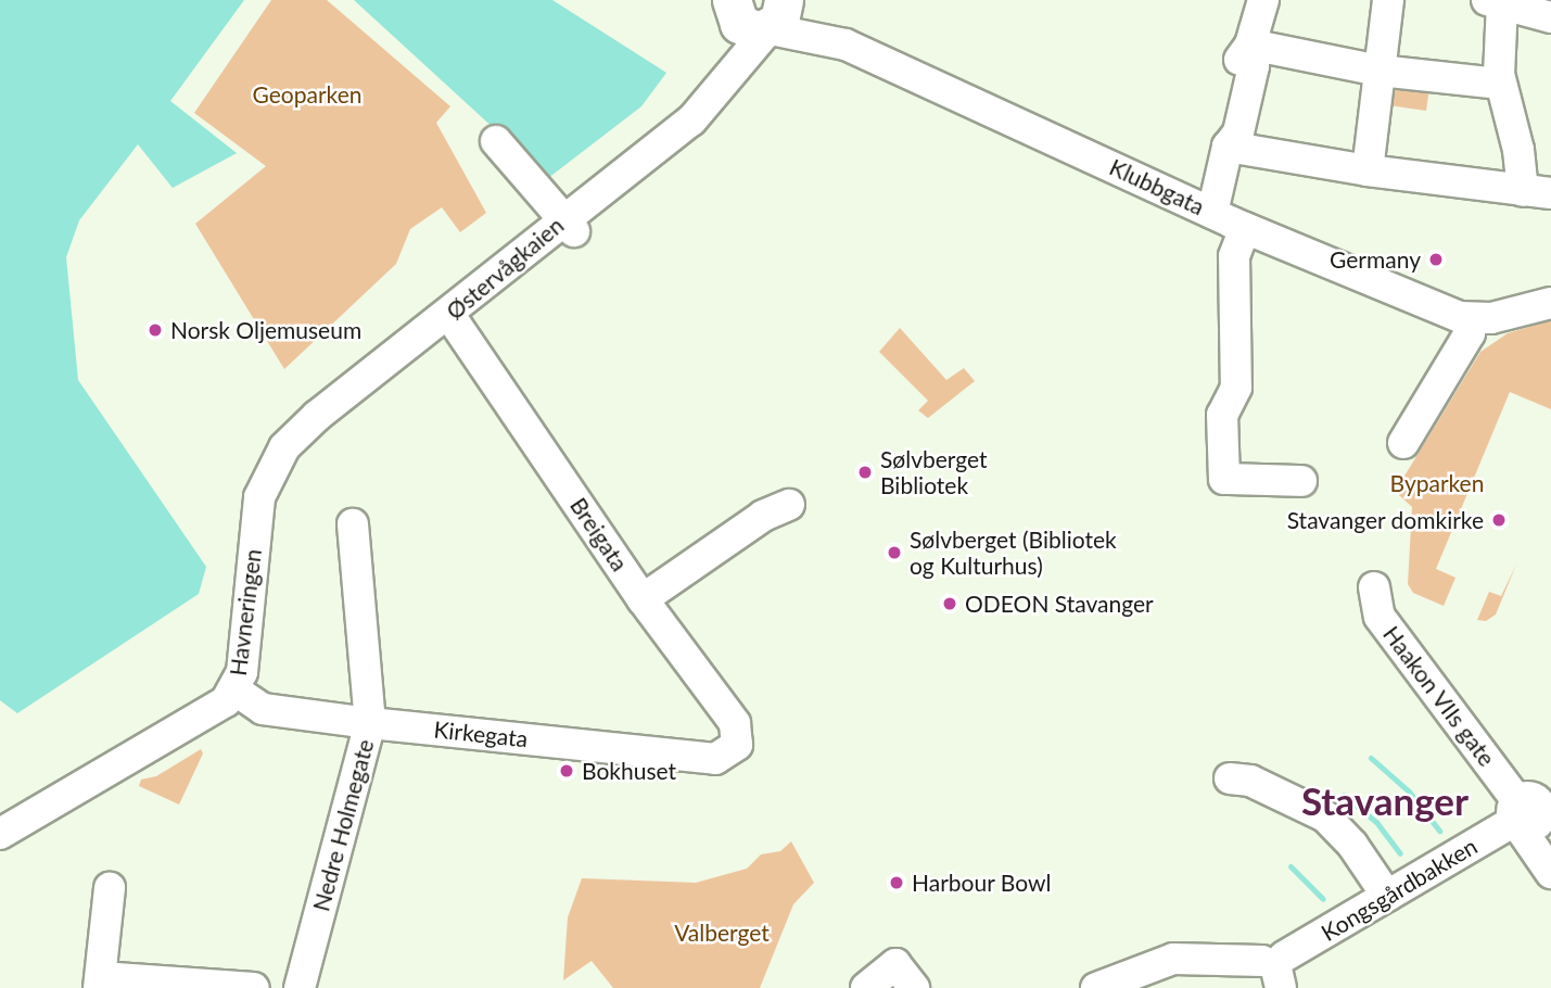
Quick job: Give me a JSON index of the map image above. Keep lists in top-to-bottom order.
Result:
{
  "streets": {
    "street": [
      "Klubbgata",
      "Østervågkaien",
      "Breigata",
      "Havneringen",
      "Haakon VIIs gate",
      "Kirkegata",
      "Nedre Holmegate",
      "Kongsgårdbakken"
    ]
  },
  "crossings": [
    ["Klubbgata", "Østervågkaien"],
    ["Østervågkaien", "Breigata"],
    ["Østervågkaien", "Havneringen"],
    ["Breigata", "Kirkegata"],
    ["Havneringen", "Kirkegata"],
    ["Haakon VIIs gate", "Kongsgårdbakken"],
    ["Kirkegata", "Nedre Holmegate"]
  ],
  "districts": ["Stavanger"],
  "parks": ["Geoparken", "Byparken", "Valberget"],
  "places": [
    "Germany",
    "Norsk Oljemuseum",
    "Sølvberget Bibliotek",
    "Stavanger domkirke",
    "Sølvberget (Bibliotek og Kulturhus)",
    "ODEON Stavanger",
    "Bokhuset",
    "Harbour Bowl"
  ]
}
